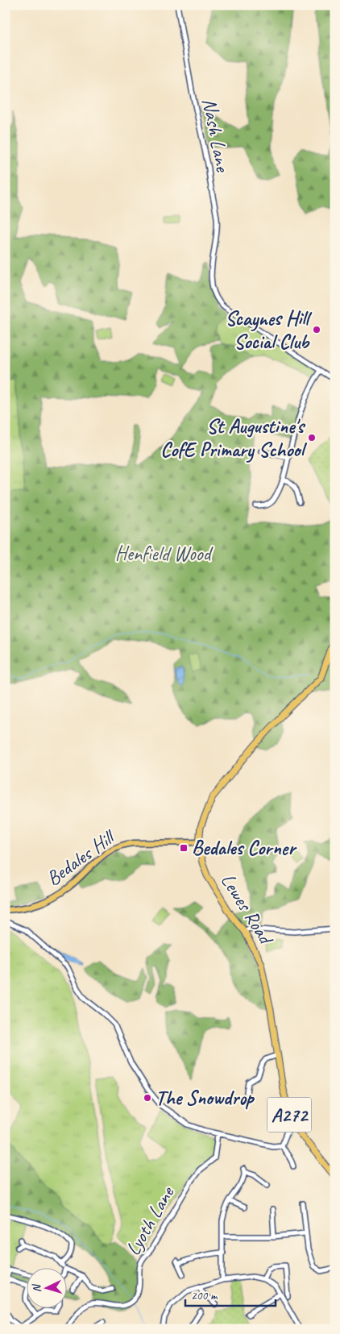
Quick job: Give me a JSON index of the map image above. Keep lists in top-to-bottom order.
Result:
{
  "streets": {
    "highway": ["Lewes Road", "A272"],
    "main road": ["Bedales Hill"],
    "street": ["Nash Lane", "Lyoth Lane"]
  },
  "crossings": [
    ["Bedales Hill", "Lewes Road"]
  ],
  "parks": ["Henfield Wood"],
  "places": {
    "other": ["Scaynes Hill Social Club", "St Augustine's CofE Primary School", "The Snowdrop"],
    "transit": ["Bedales Corner"]
  },
  "scale_bar": "200 m",
  "north": "left"
}
